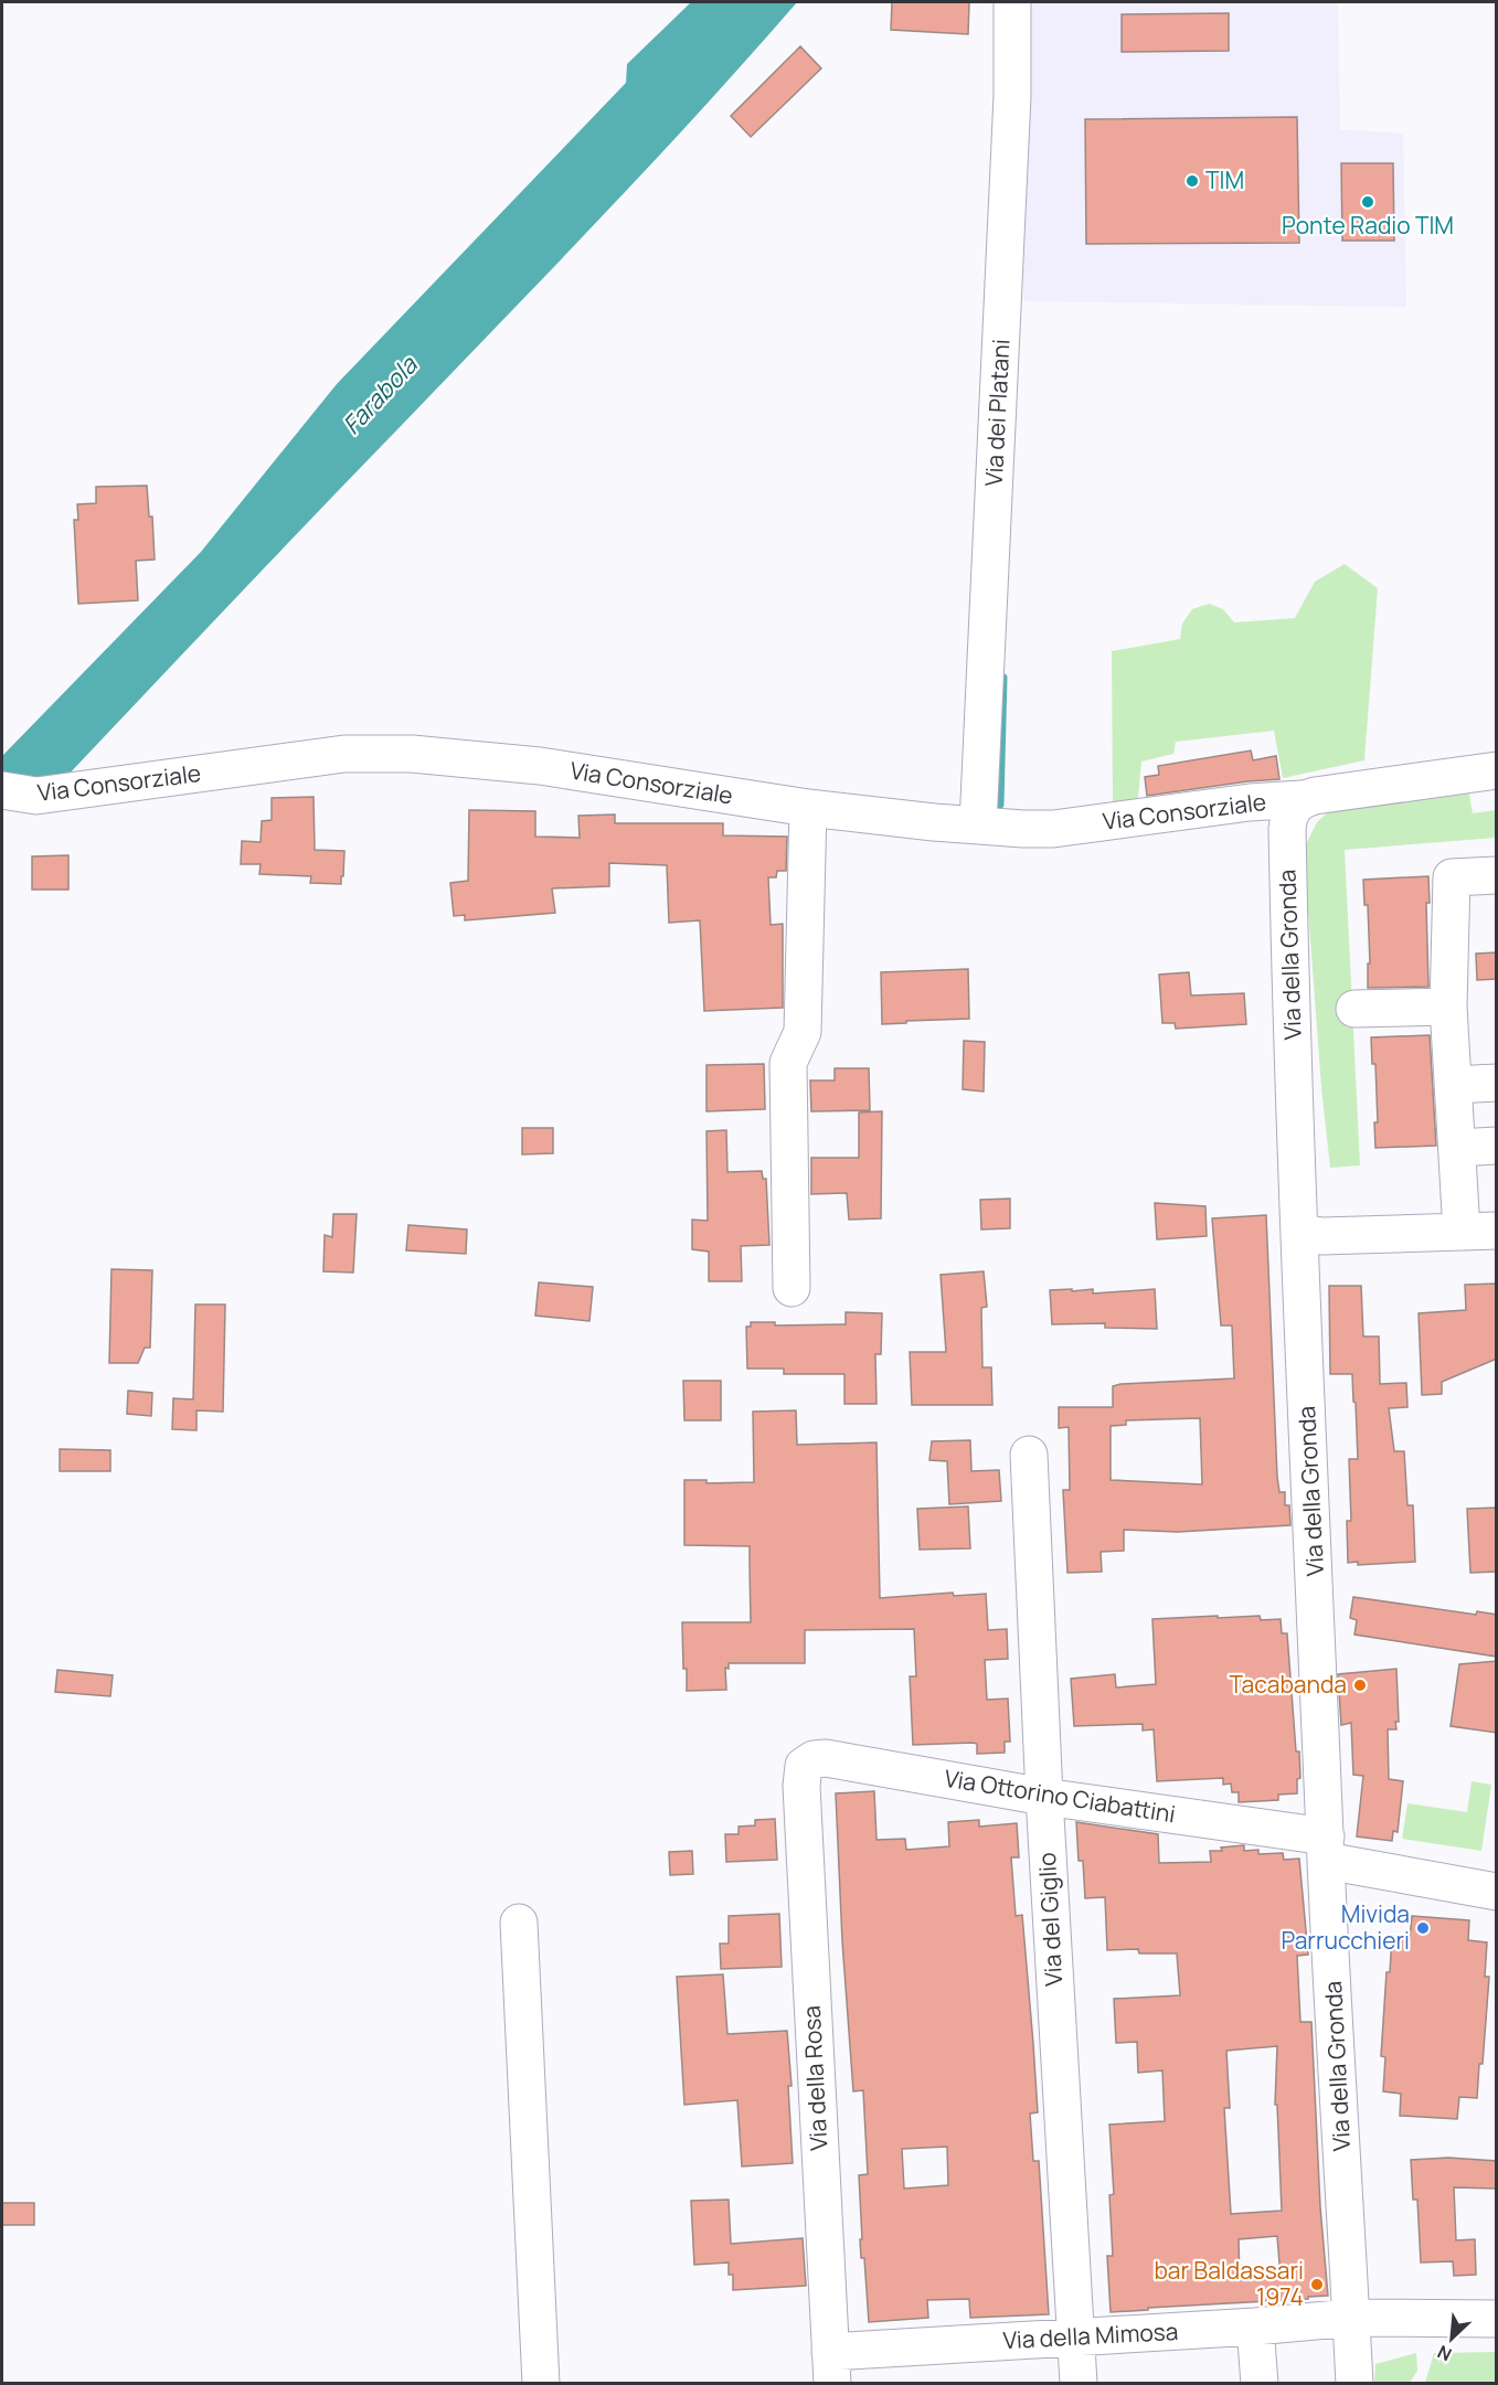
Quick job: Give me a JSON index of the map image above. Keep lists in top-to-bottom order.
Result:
{
  "streets": {
    "street": [
      "Via dei Platani",
      "Via Consorziale",
      "Via della Gronda",
      "Via Ottorino Ciabattini",
      "Via del Giglio",
      "Via della Rosa",
      "Via della Mimosa"
    ]
  },
  "crossings": [
    ["Via dei Platani", "Via Consorziale"],
    ["Via Consorziale", "Via della Gronda"],
    ["Via della Gronda", "Via Ottorino Ciabattini"],
    ["Via della Gronda", "Via della Mimosa"],
    ["Via Ottorino Ciabattini", "Via del Giglio"],
    ["Via Ottorino Ciabattini", "Via della Rosa"],
    ["Via del Giglio", "Via della Mimosa"],
    ["Via della Rosa", "Via della Mimosa"]
  ],
  "water": ["Farabola"],
  "places": [
    "TIM",
    "Ponte Radio TIM",
    "Tacabanda",
    "Mivida Parrucchieri",
    "bar Baldassari 1974"
  ],
  "north": "bottom left"
}
